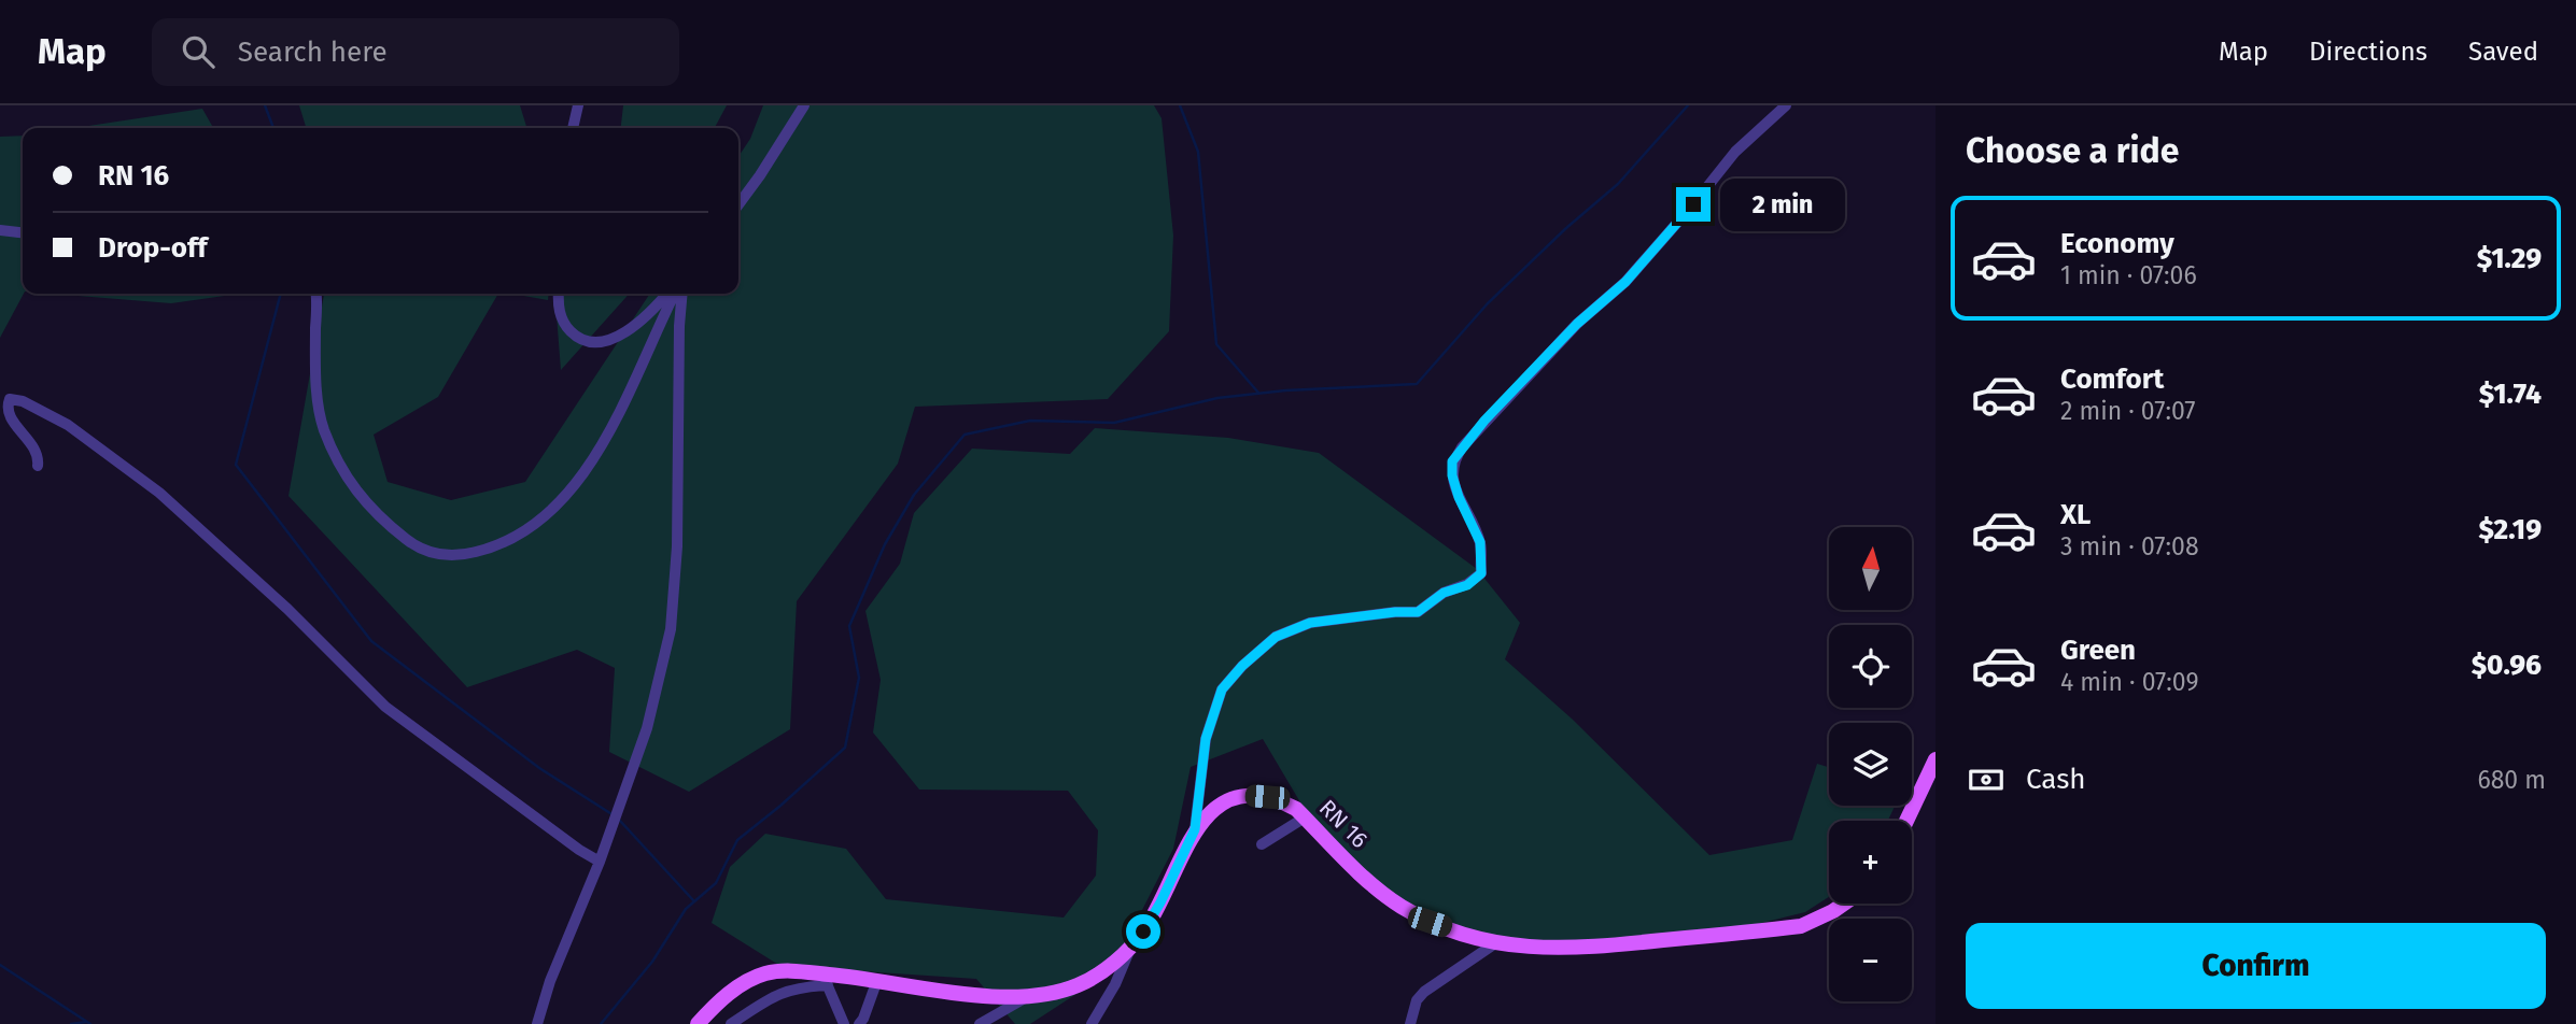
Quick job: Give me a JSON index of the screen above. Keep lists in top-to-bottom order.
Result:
{
  "streets": {
    "main road": ["RN 16"]
  },
  "north": "top",
  "page": {
    "header": "Map",
    "search": "Search here",
    "nav": ["Map", "Directions", "Saved"],
    "heading": "Choose a ride",
    "banner": ["RN 16", "Drop-off"],
    "bubble": "2 min",
    "list": [
      {
        "name": "Economy",
        "note": "1 min · 07:06",
        "value": "$1.29"
      },
      {
        "name": "Comfort",
        "note": "2 min · 07:07",
        "value": "$1.74"
      },
      {
        "name": "XL",
        "note": "3 min · 07:08",
        "value": "$2.19"
      },
      {
        "name": "Green",
        "note": "4 min · 07:09",
        "value": "$0.96"
      }
    ],
    "map_buttons": ["+", "−"],
    "pay": ["Cash", "680 m"],
    "buttons": "Confirm"
  }
}
